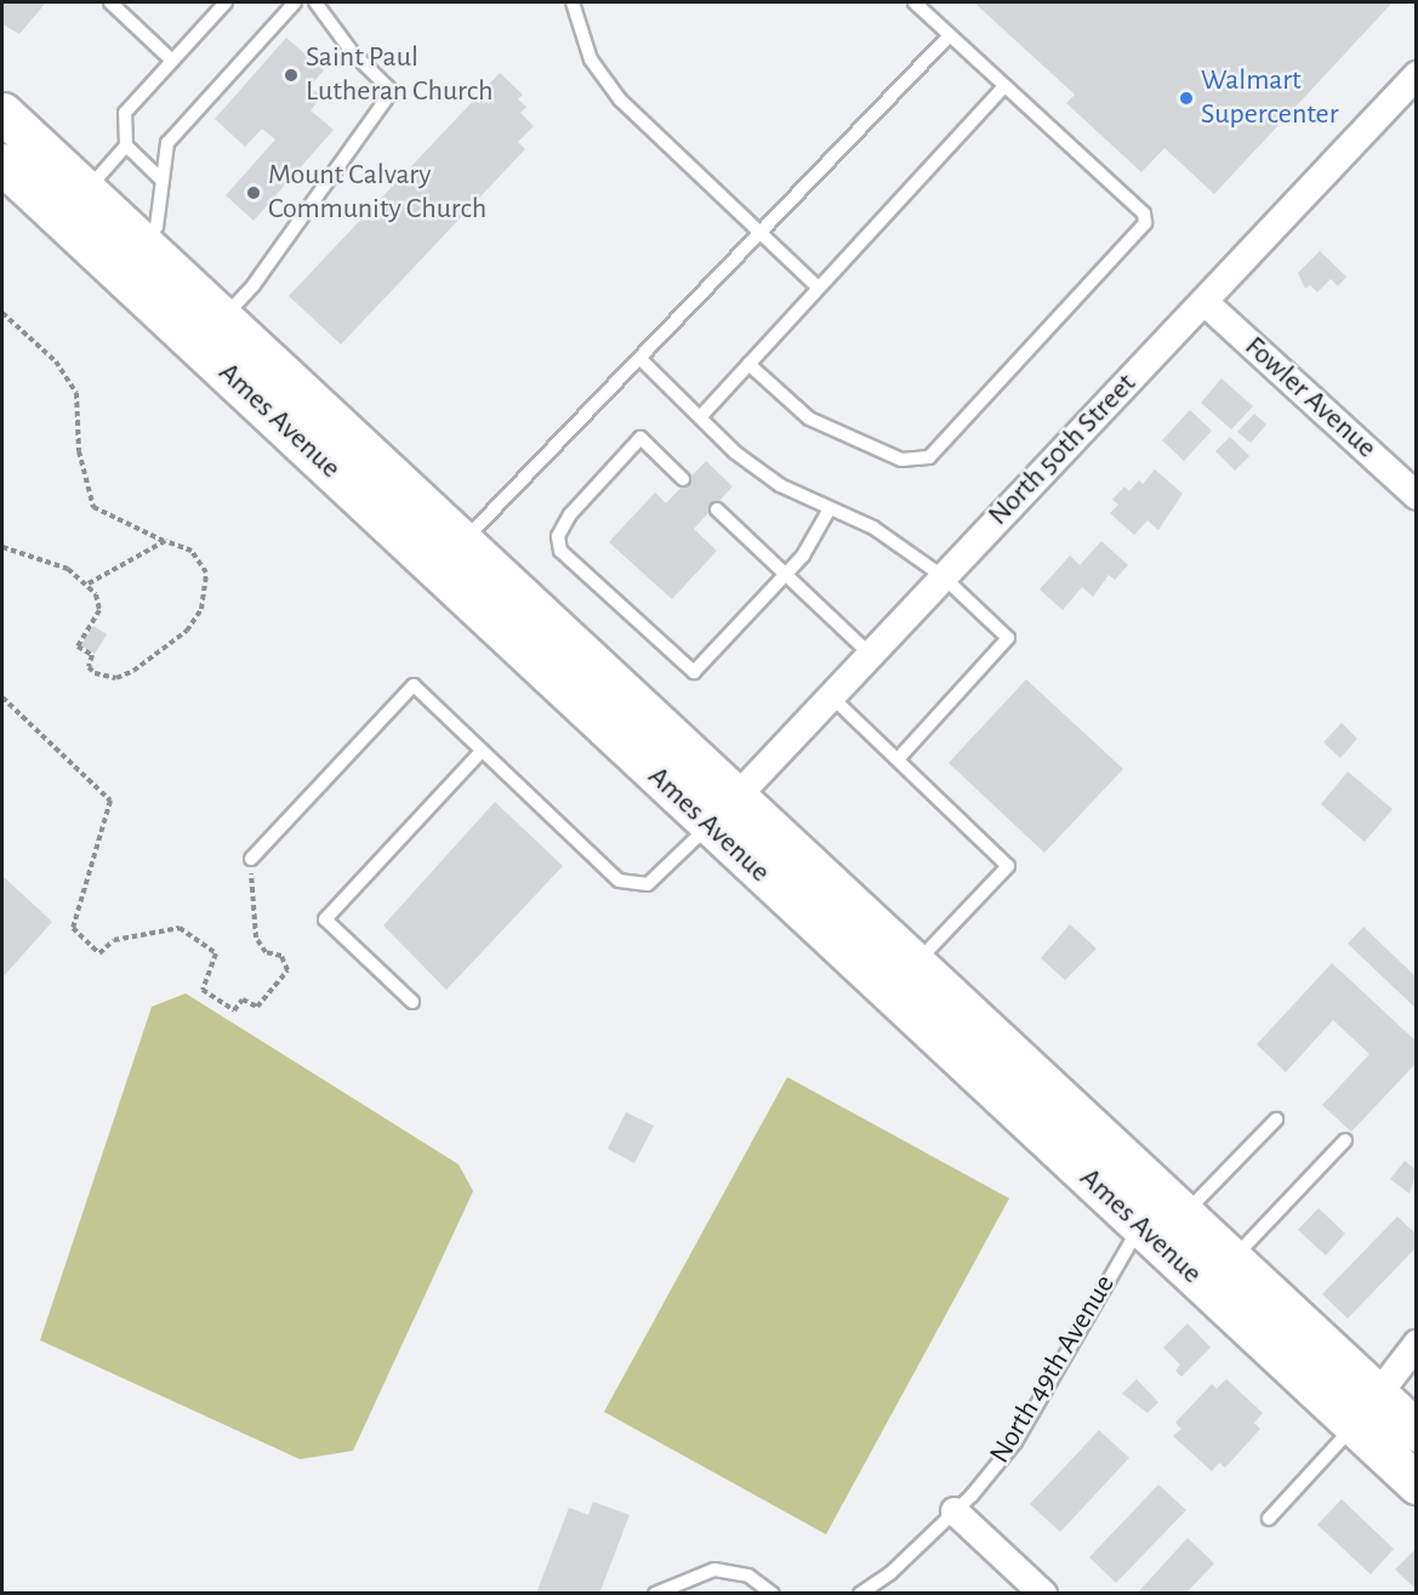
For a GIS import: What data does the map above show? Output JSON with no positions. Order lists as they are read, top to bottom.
{
  "streets": {
    "main road": ["Ames Avenue"],
    "street": ["Fowler Avenue", "North 50th Street"],
    "lane": ["North 49th Avenue"]
  },
  "crossings": [
    ["Fowler Avenue", "North 50th Street"],
    ["Ames Avenue", "North 50th Street"],
    ["Ames Avenue", "North 49th Avenue"]
  ],
  "places": ["Saint Paul Lutheran Church", "Walmart Supercenter", "Mount Calvary Community Church"]
}
